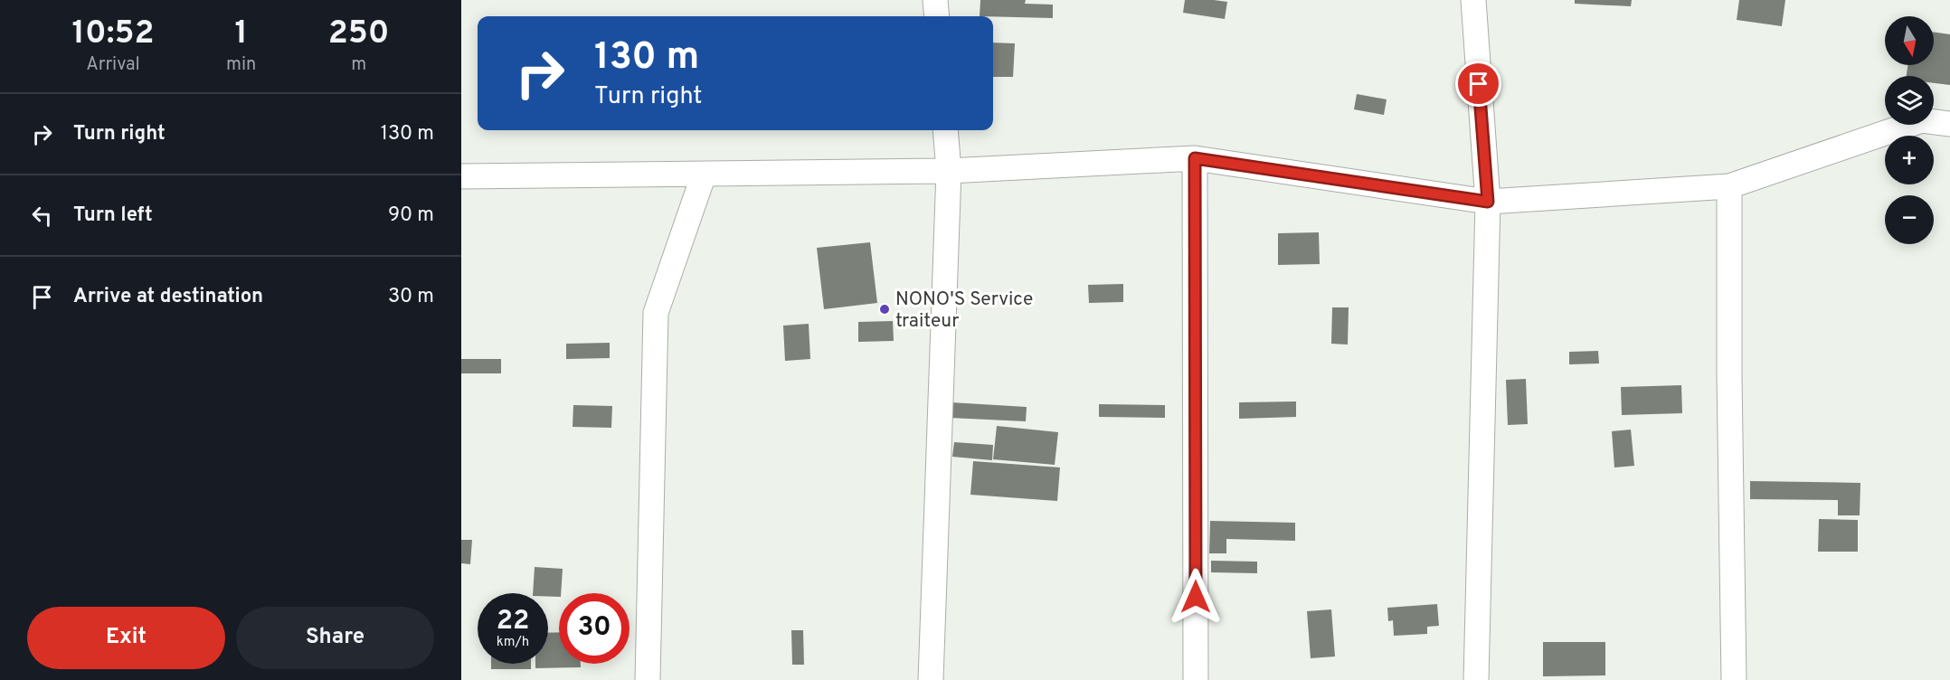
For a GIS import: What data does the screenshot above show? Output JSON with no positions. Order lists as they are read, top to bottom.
{
  "places": ["NONO'S Service traiteur"],
  "north": "bottom",
  "page": {
    "eta": [
      "10:52",
      "Arrival",
      "1",
      "min",
      "250",
      "m"
    ],
    "map_buttons": ["+", "−"],
    "turn": ["130 m", "Turn right"],
    "list": [
      {
        "name": "Turn right",
        "value": "130 m"
      },
      {
        "name": "Turn left",
        "value": "90 m"
      },
      {
        "name": "Arrive at destination",
        "value": "30 m"
      }
    ],
    "speed": "22 km/h",
    "limit": "30",
    "buttons": ["Exit", "Share"]
  }
}
